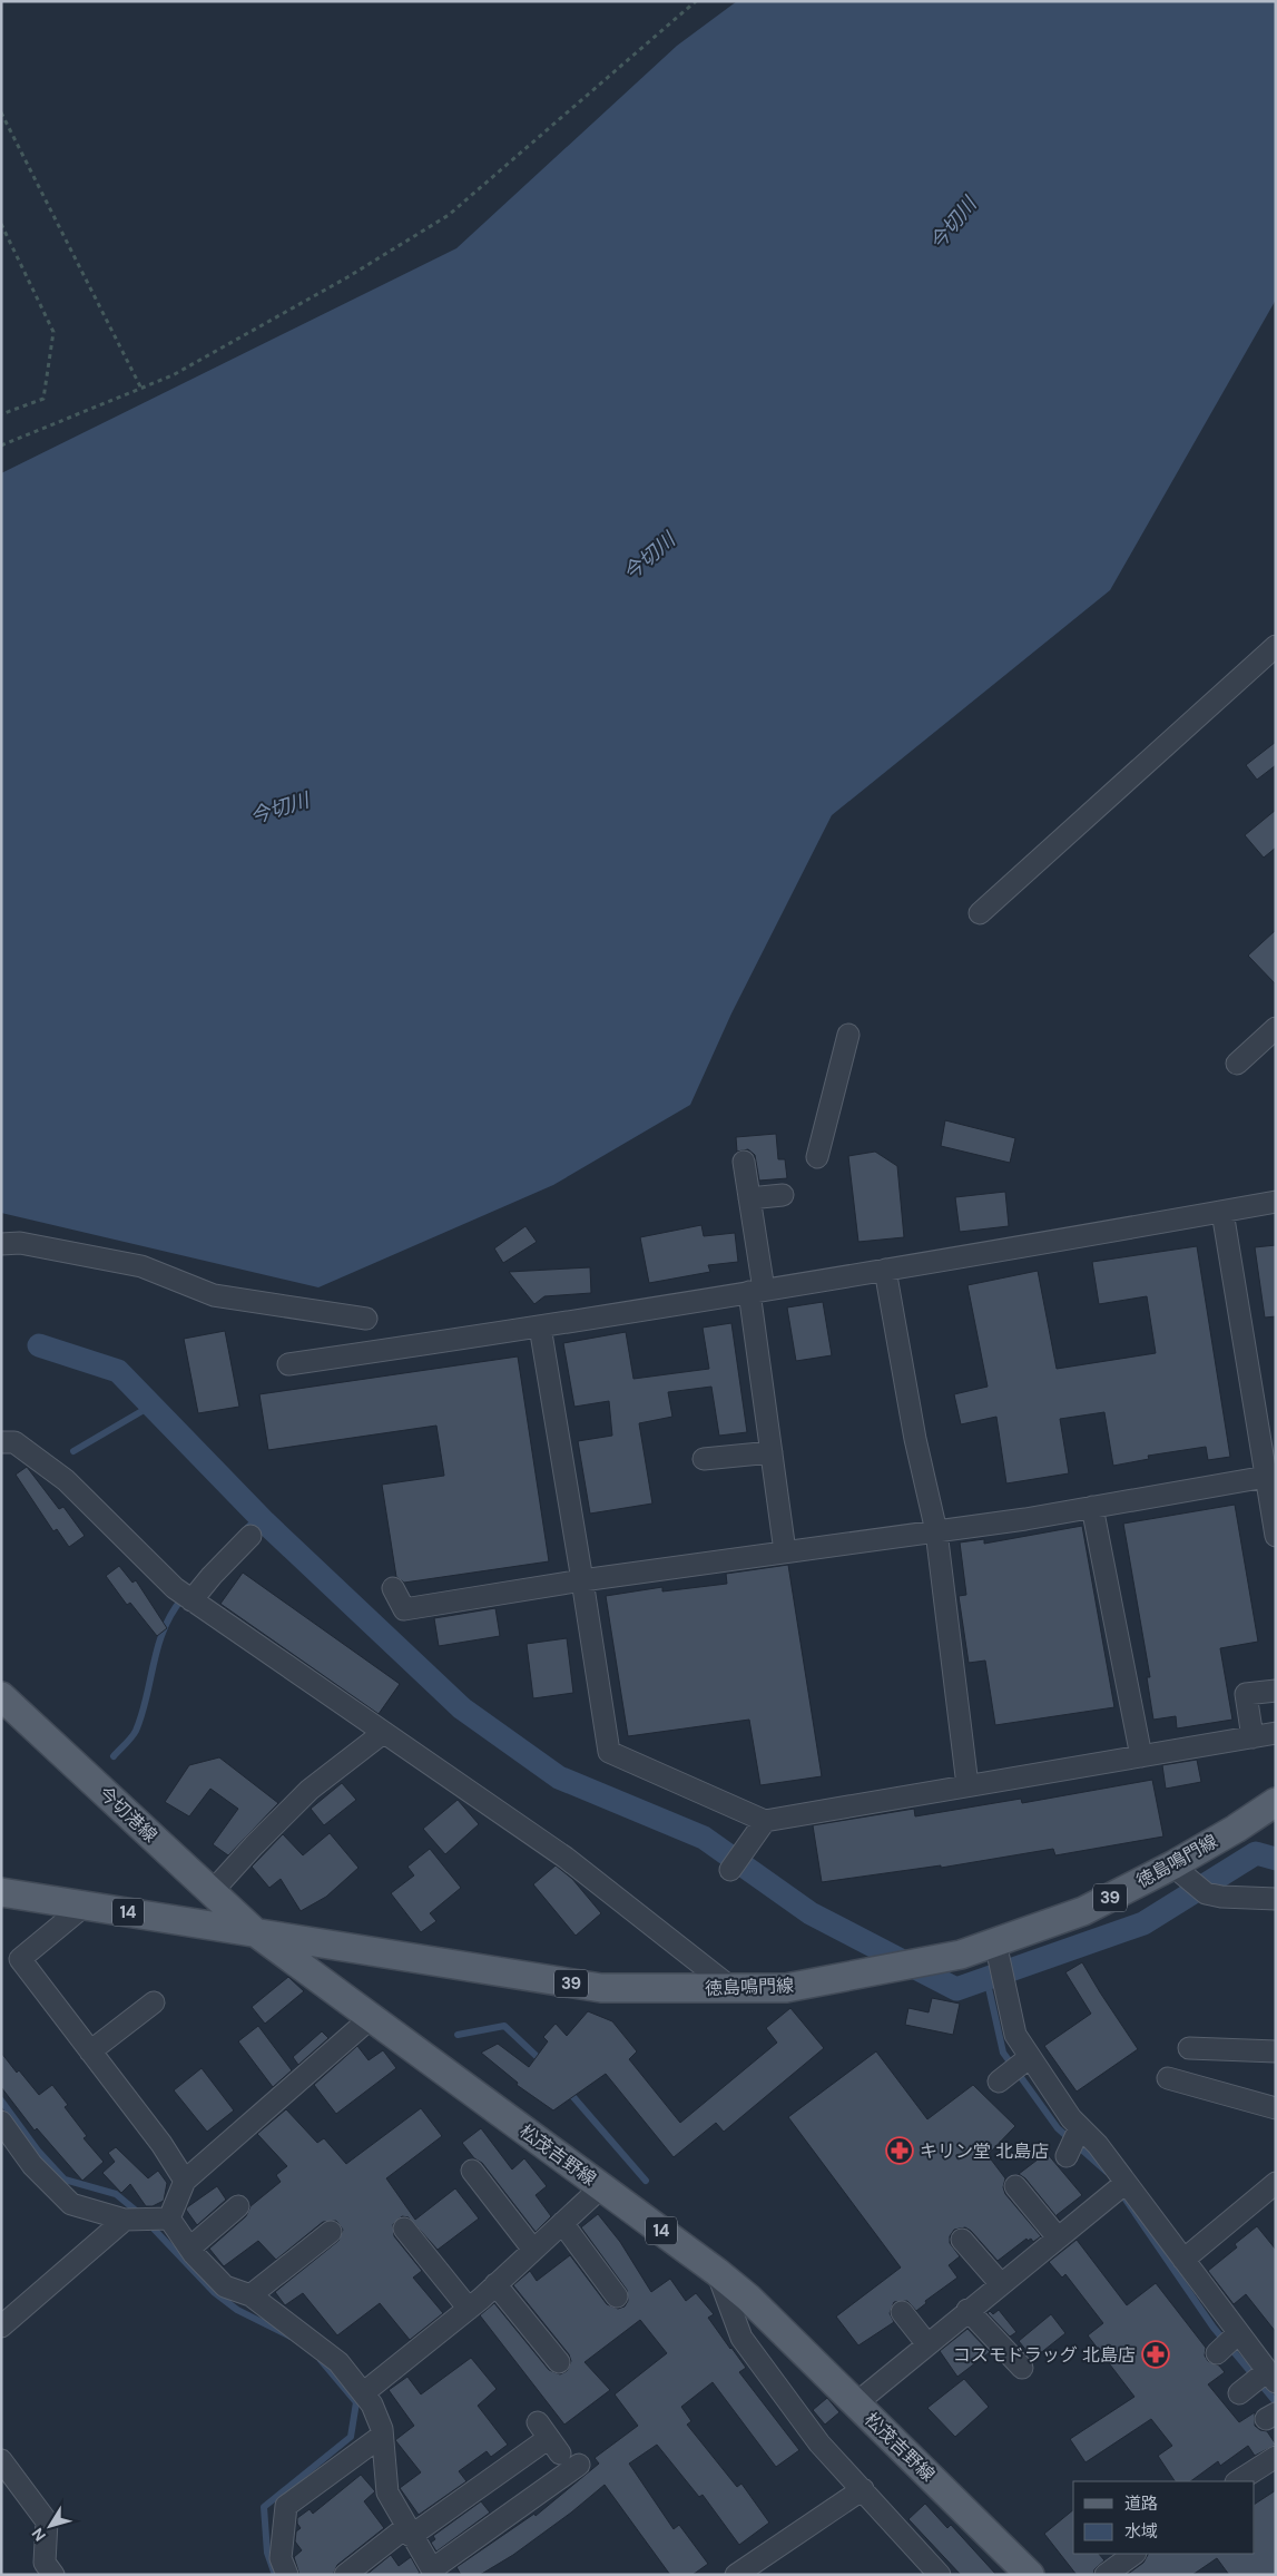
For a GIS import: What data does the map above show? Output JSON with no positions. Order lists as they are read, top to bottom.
{
  "streets": {
    "main road": [
      "今切港線",
      "徳島鳴門線",
      "39",
      "14",
      "松茂吉野線"
    ]
  },
  "crossings": [
    ["今切港線", "徳島鳴門線"],
    ["今切港線", "松茂吉野線"],
    ["徳島鳴門線", "松茂吉野線"]
  ],
  "water": ["今切川"],
  "places": {
    "pharmacy": ["キリン堂 北島店", "コスモドラッグ 北島店"]
  },
  "legend": ["道路", "水域"],
  "north": "bottom left"
}
